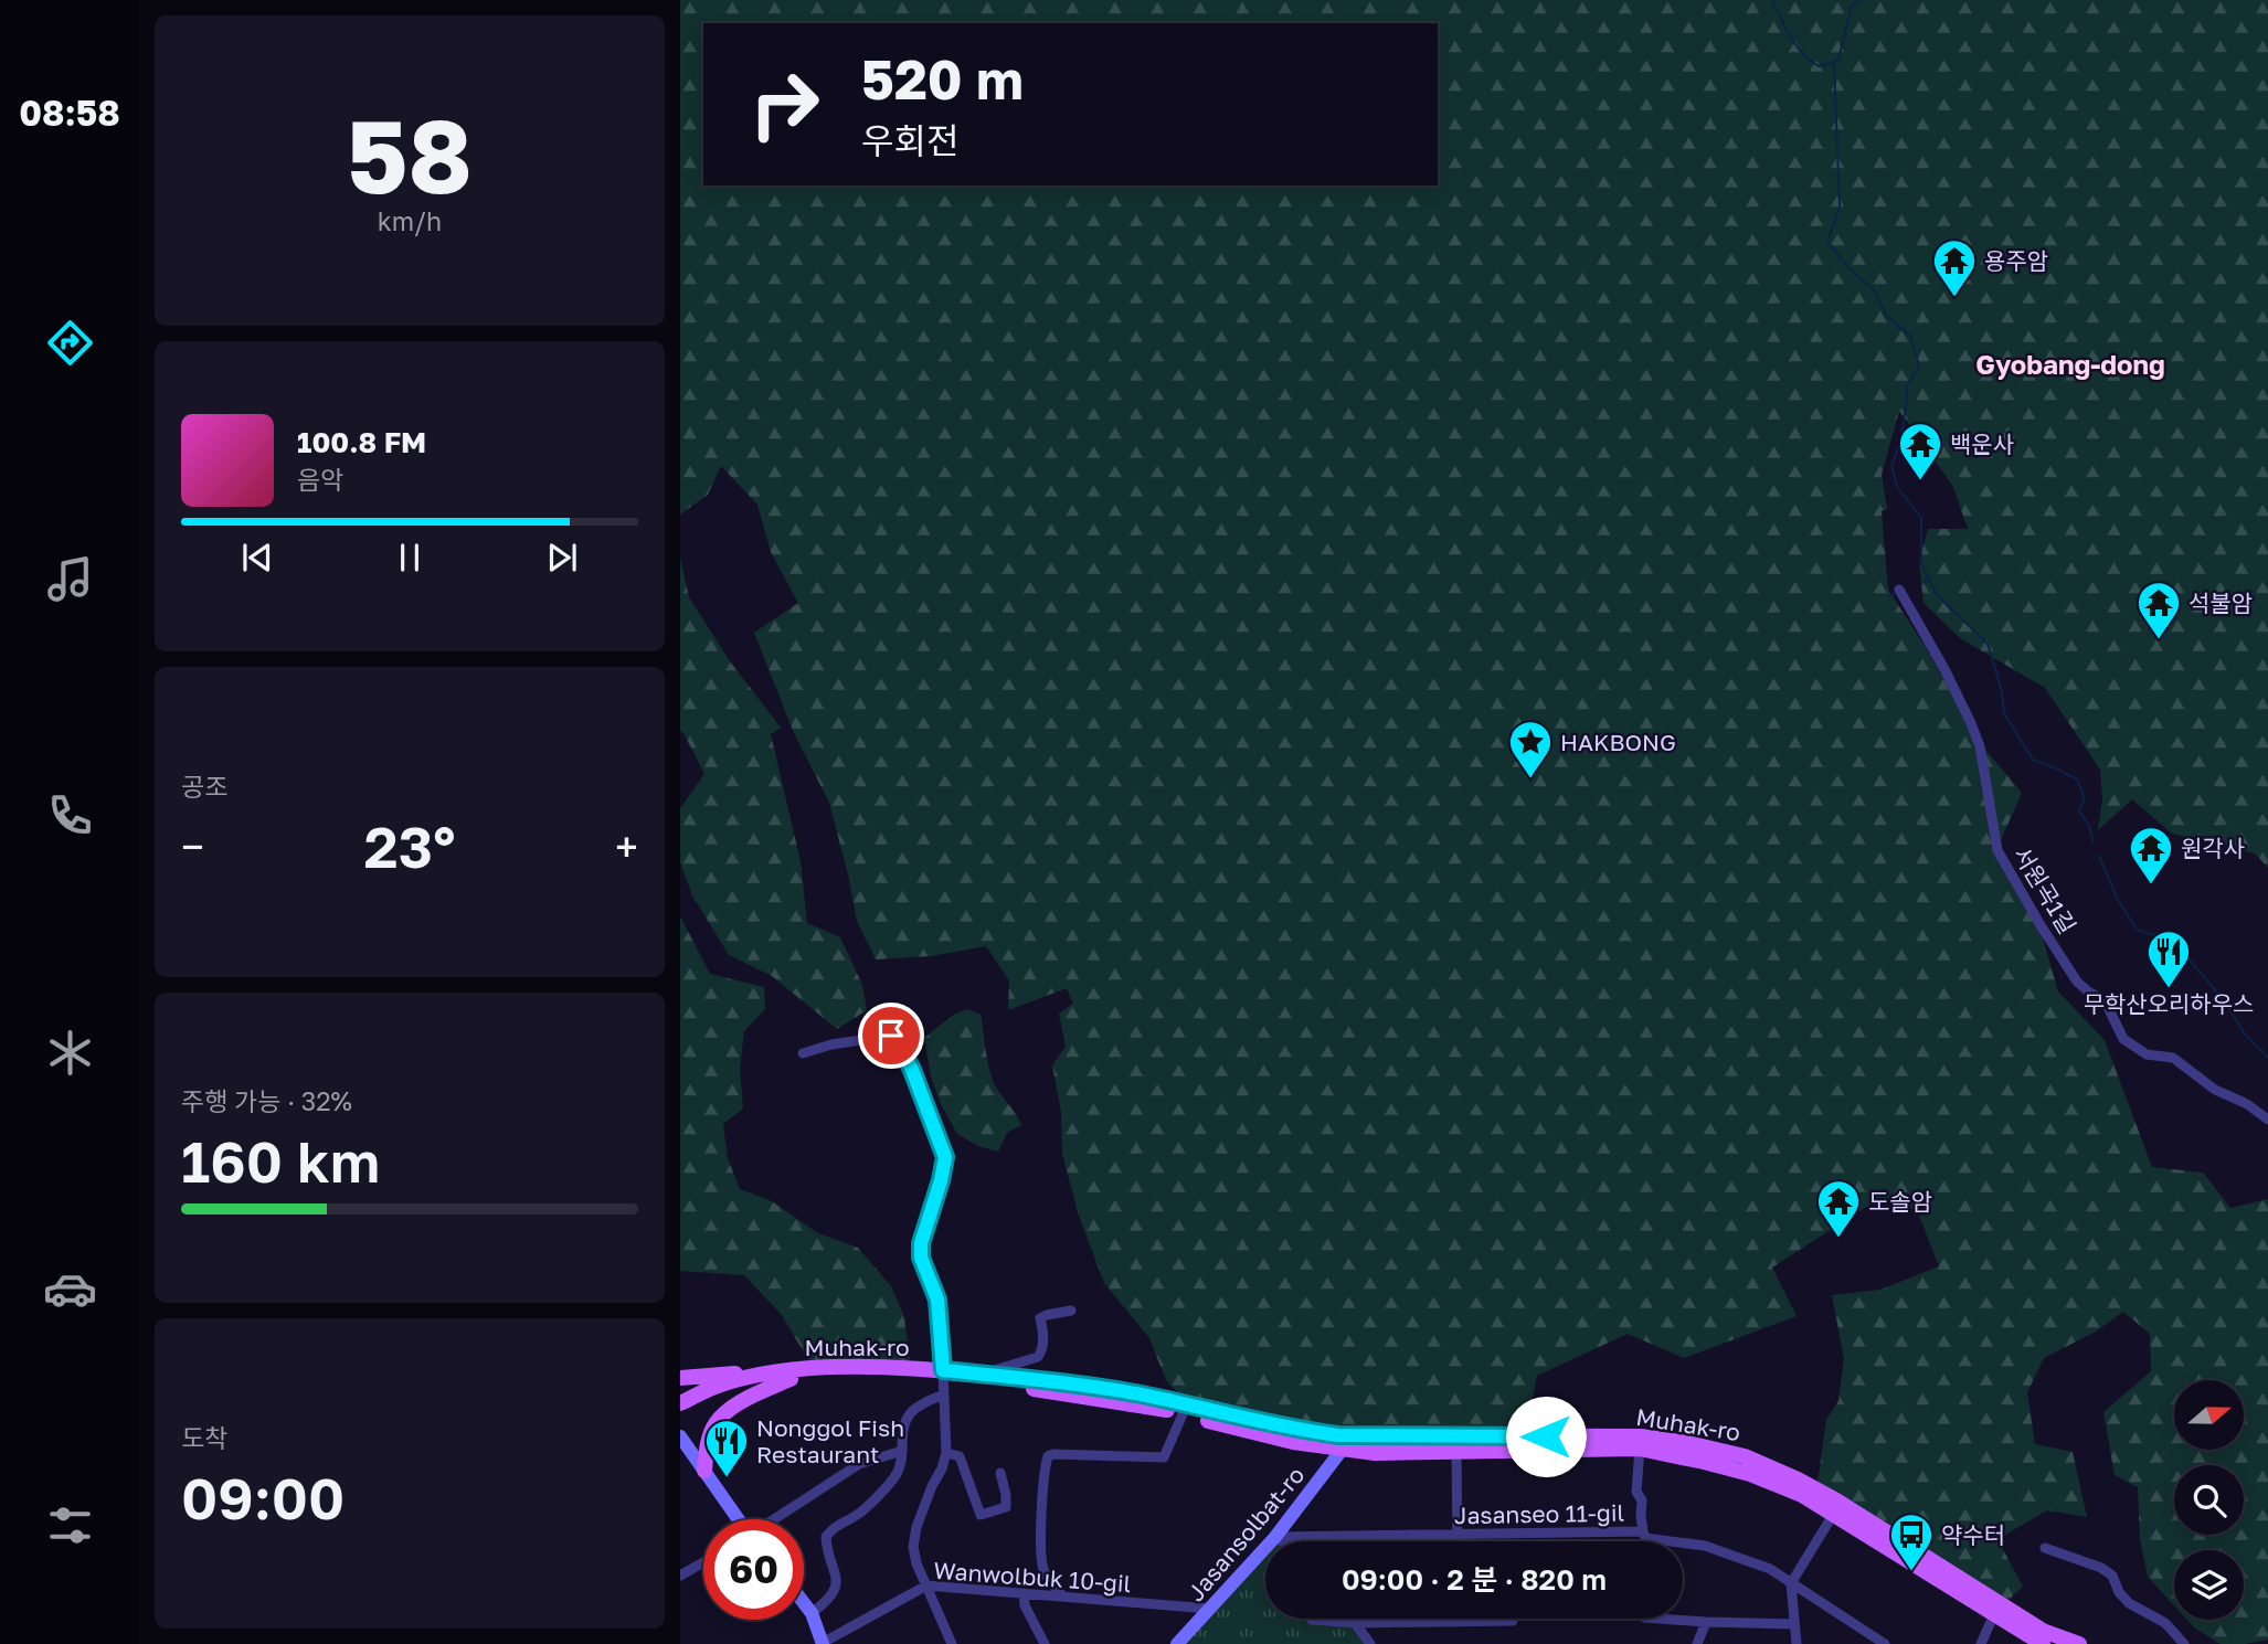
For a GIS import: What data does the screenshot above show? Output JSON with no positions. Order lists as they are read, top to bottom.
{
  "streets": {
    "main road": ["Muhak-ro", "Jasansolbat-ro"],
    "street": ["서원곡1길", "Jasanseo 11-gil", "Wanwolbuk 10-gil"]
  },
  "crossings": [
    ["Muhak-ro", "Jasansolbat-ro"],
    ["Jasanseo 11-gil", "Jasansolbat-ro"],
    ["Jasansolbat-ro", "Wanwolbuk 10-gil"]
  ],
  "districts": ["Gyobang-dong"],
  "places": {
    "temple": [
      "용주암",
      "백운사",
      "석불암",
      "원각사",
      "도솔암"
    ],
    "place": ["HAKBONG"],
    "restaurant": ["무학산오리하우스", "Nonggol Fish Restaurant"],
    "bus stop": ["약수터"]
  },
  "north": "right",
  "page": {
    "tabs": "08:58",
    "tile": [
      ["58", "km/h"],
      "공조",
      ["주행 가능 · 32%", "160 km"],
      ["도착", "09:00"]
    ],
    "turn": ["520 m", "우회전"],
    "song": ["100.8 FM", "음악"],
    "heat": ["−", "23°", "+"],
    "limit": "60",
    "trip": "09:00 · 2 분 · 820 m"
  }
}
